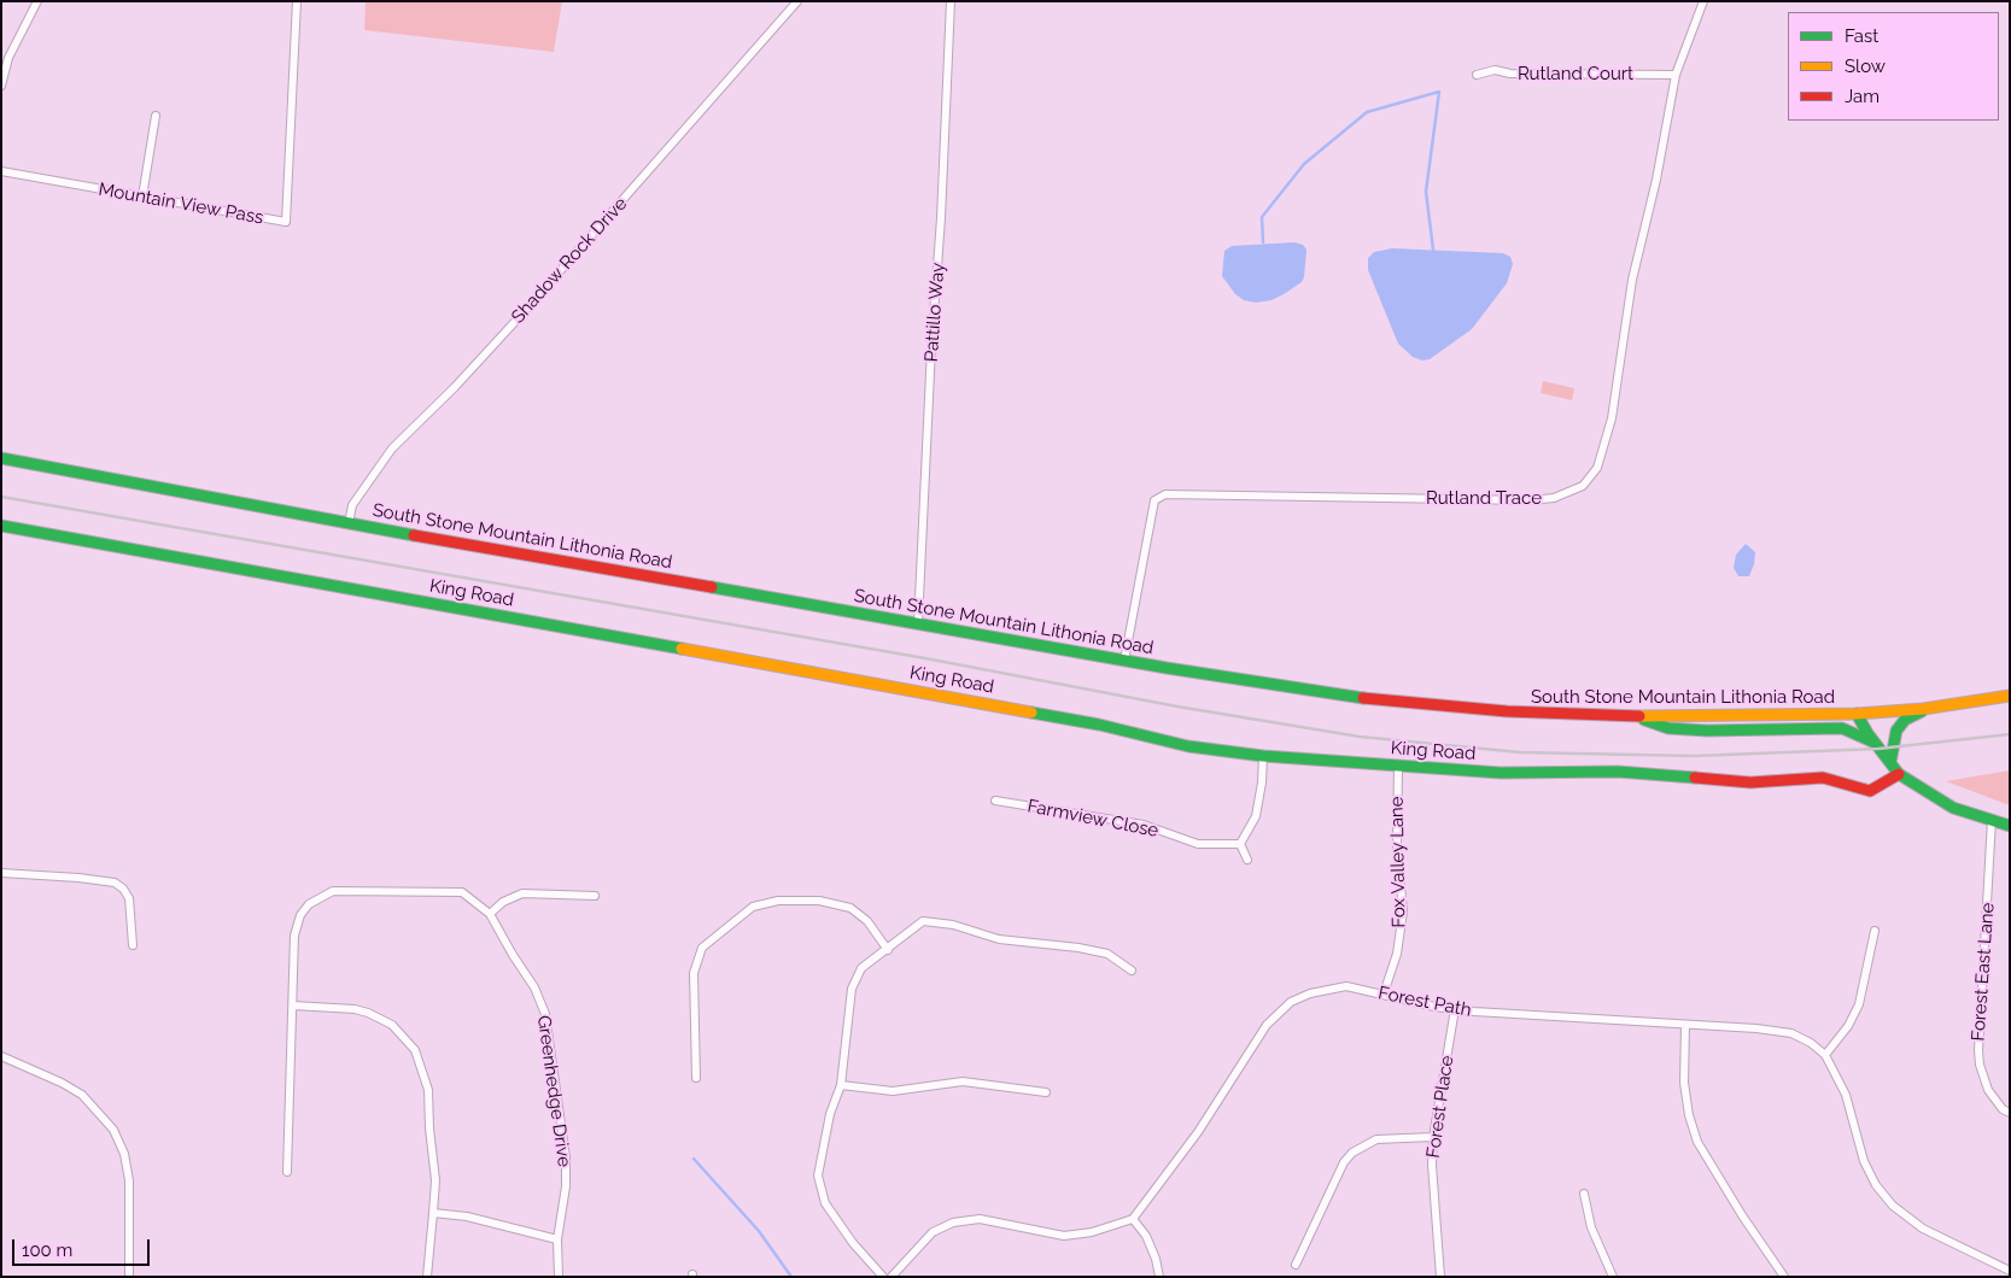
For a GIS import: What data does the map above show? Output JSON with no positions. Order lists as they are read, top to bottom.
{
  "streets": {
    "main road": ["South Stone Mountain Lithonia Road", "King Road"],
    "street": [
      "Rutland Court",
      "Mountain View Pass",
      "Shadow Rock Drive",
      "Pattillo Way",
      "Rutland Trace",
      "Farmview Close",
      "Fox Valley Lane",
      "Forest East Lane",
      "Forest Path",
      "Greenhedge Drive",
      "Forest Place"
    ]
  },
  "crossings": [
    ["Rutland Court", "Rutland Trace"],
    ["Shadow Rock Drive", "South Stone Mountain Lithonia Road"],
    ["Pattillo Way", "South Stone Mountain Lithonia Road"],
    ["Rutland Trace", "South Stone Mountain Lithonia Road"],
    ["King Road", "Fox Valley Lane"],
    ["Fox Valley Lane", "Forest Path"],
    ["Forest Path", "Forest Place"]
  ],
  "legend": ["Fast", "Slow", "Jam"],
  "scale_bar": "100 m"
}
